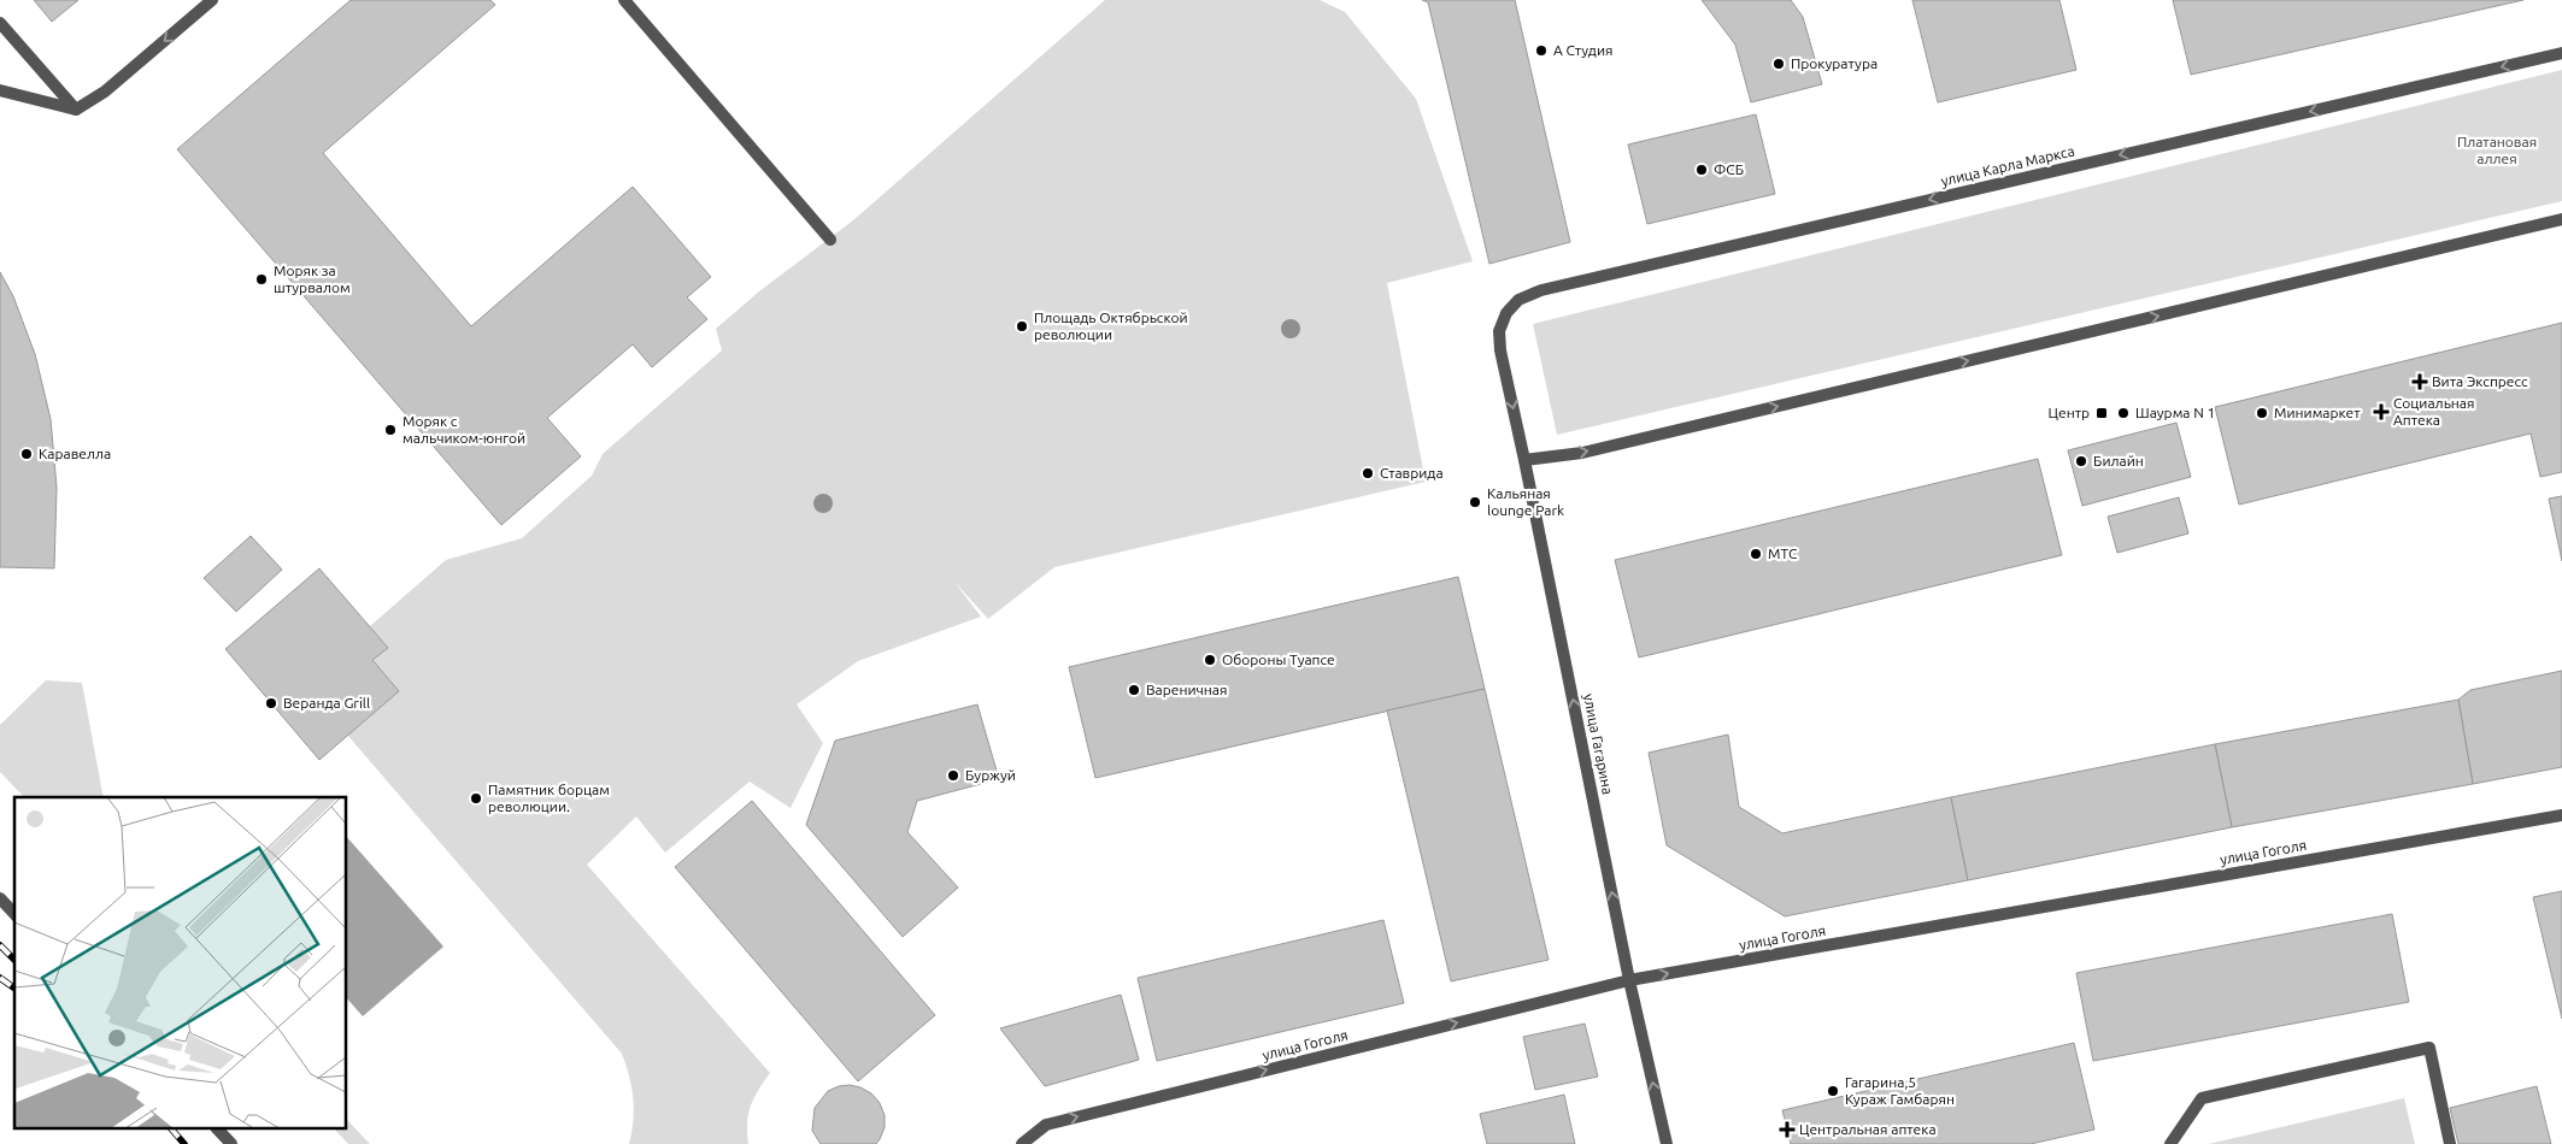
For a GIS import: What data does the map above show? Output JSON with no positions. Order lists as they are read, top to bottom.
{
  "streets": {
    "street": ["улица Карла Маркса", "улица Гагарина", "улица Гоголя"]
  },
  "crossings": [
    ["улица Карла Маркса", "улица Гагарина"],
    ["улица Гагарина", "улица Гоголя"]
  ],
  "one_way": ["улица Карла Маркса", "улица Гоголя"],
  "parks": ["Платановая аллея"],
  "places": {
    "other": [
      "А Студия",
      "Прокуратура",
      "ФСБ",
      "Моряк за штурвалом",
      "Площадь Октябрьской революции",
      "Шаурма N 1",
      "Минимаркет",
      "Моряк с мальчиком-юнгой",
      "Каравелла",
      "Билайн",
      "Ставрида",
      "Кальяная lounge Park",
      "МТС",
      "Обороны Туапсе",
      "Вареничная",
      "Веранда Grill",
      "Буржуй",
      "Памятник борцам революции.",
      "Гагарина,5 Кураж Гамбарян"
    ],
    "health": ["Вита Экспресс", "Социальная Аптека", "Центральная аптека"],
    "transit": ["Центр"]
  }
}
